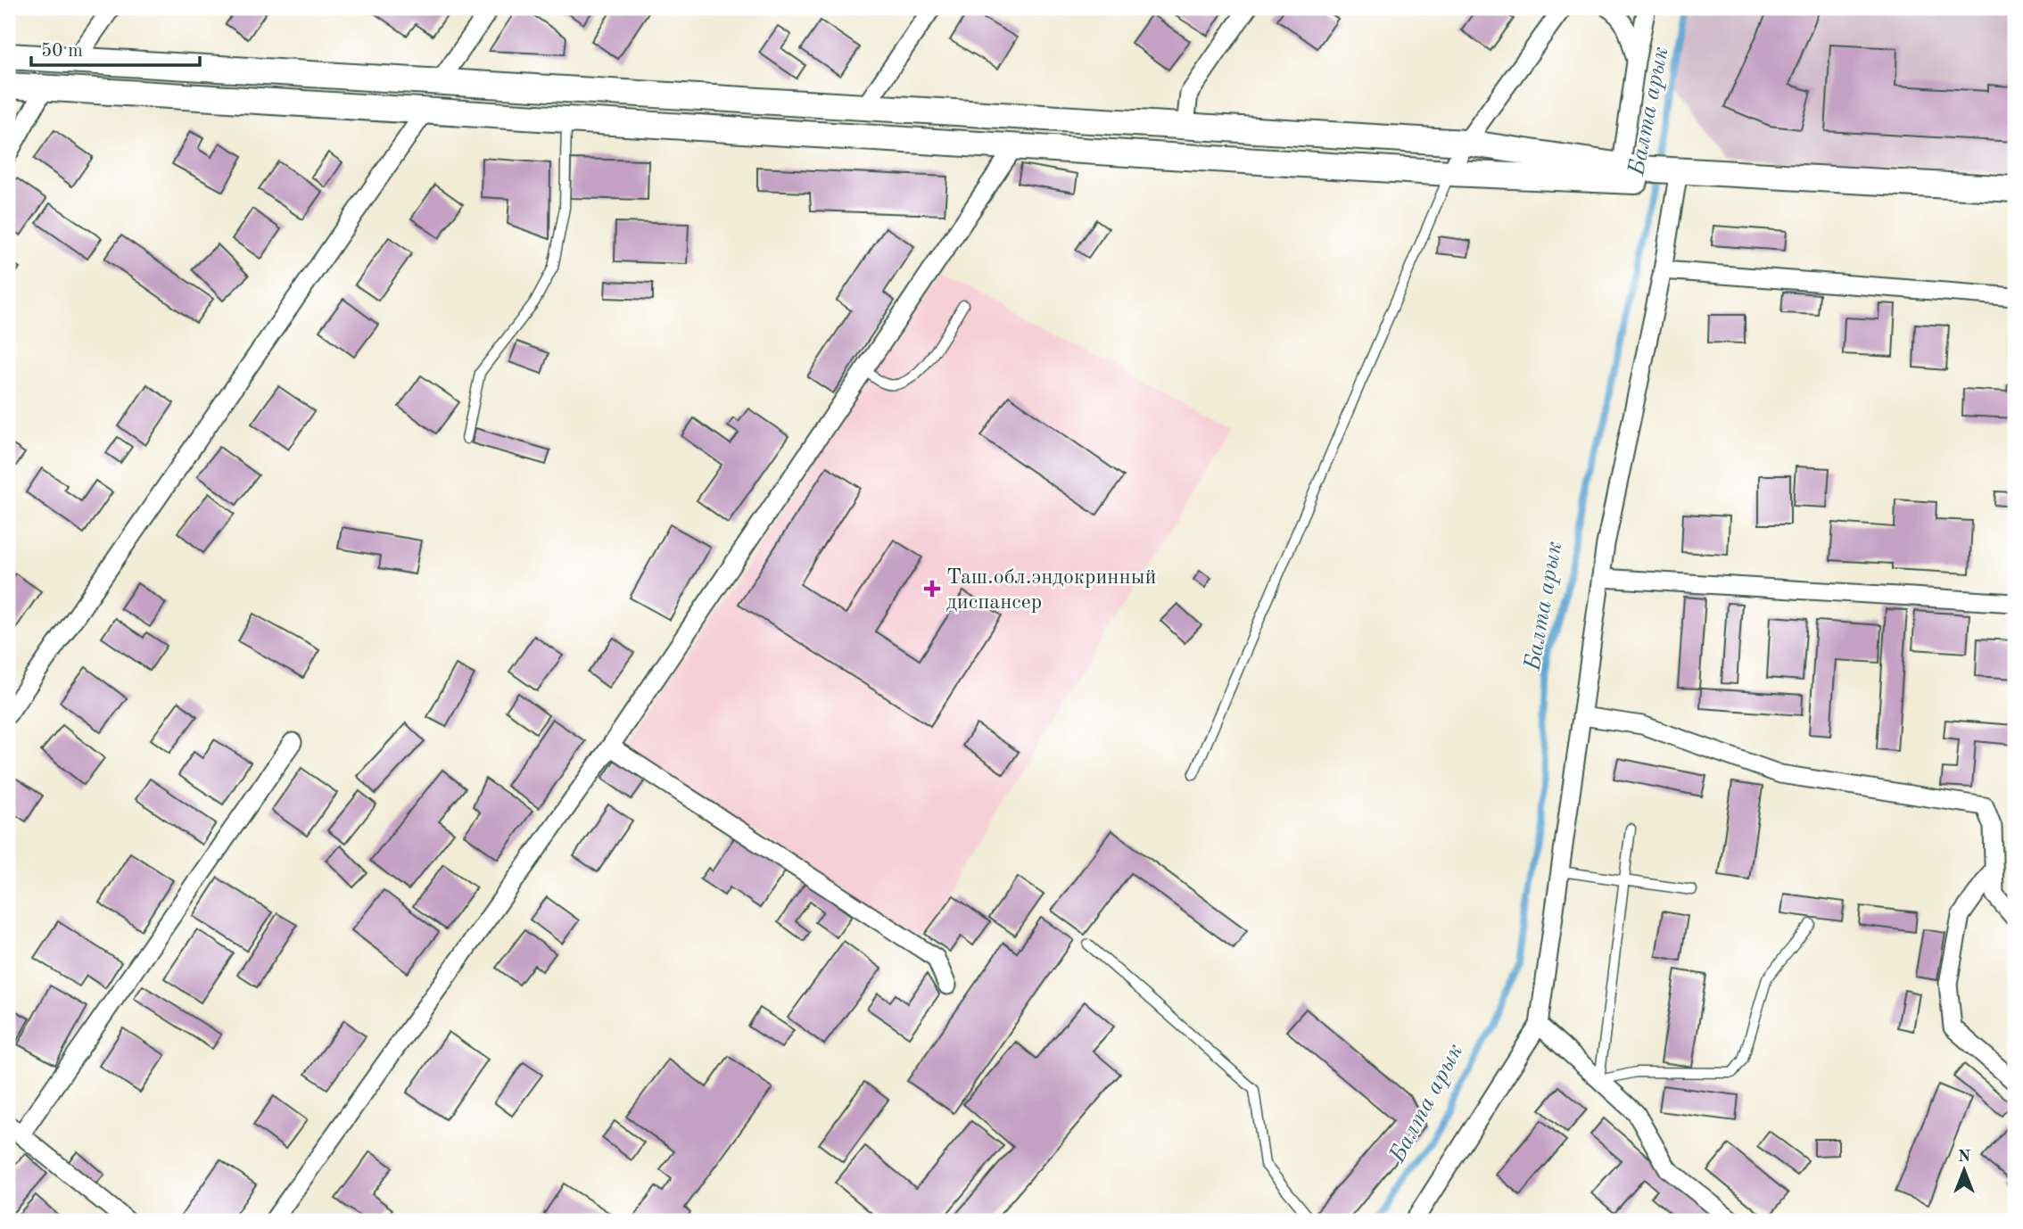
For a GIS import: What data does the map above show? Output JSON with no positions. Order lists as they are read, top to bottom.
{
  "water": ["Балта арык"],
  "places": {
    "health": ["Таш.обл.эндокринный диспансер"]
  },
  "scale_bar": "50 m",
  "north": "top"
}
